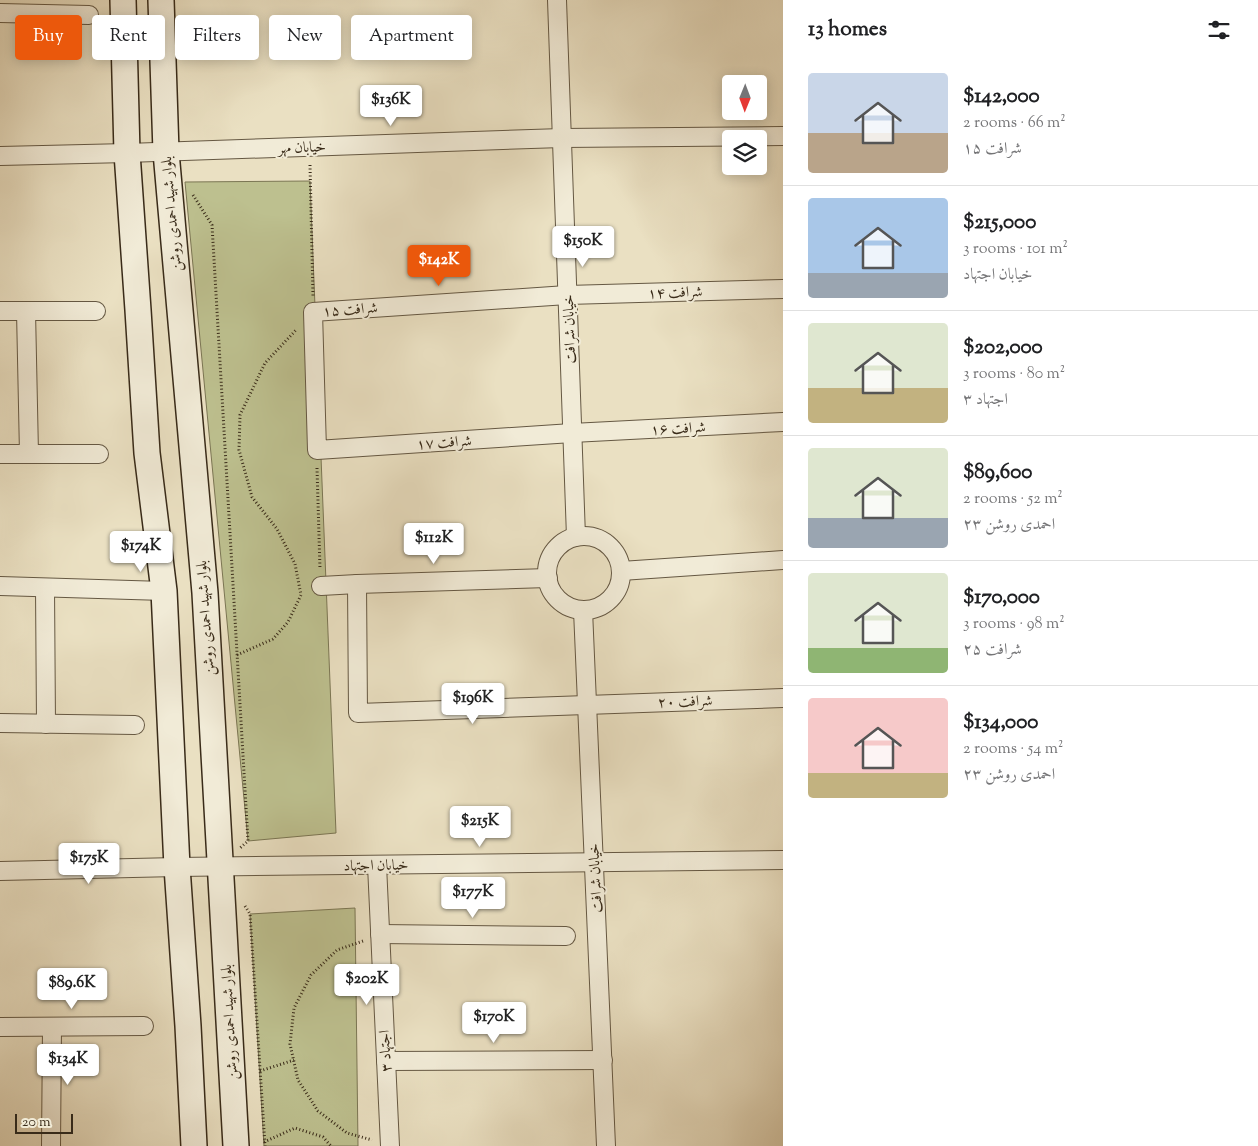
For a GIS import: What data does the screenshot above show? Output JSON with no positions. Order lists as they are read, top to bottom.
{
  "streets": {
    "main road": ["بلوار شهید احمدی روشن"],
    "street": [
      "خیابان مهر",
      "شرافت ۱۴",
      "شرافت ۱۵",
      "خیابان شرافت",
      "شرافت ۱۶",
      "شرافت ۱۷",
      "شرافت ۲۰",
      "خیابان اجتهاد",
      "اجتهاد ۳"
    ]
  },
  "crossings": [
    ["خیابان مهر", "بلوار شهید احمدی روشن"],
    ["خیابان مهر", "خیابان شرافت"],
    ["بلوار شهید احمدی روشن", "خیابان اجتهاد"],
    ["شرافت ۱۴", "شرافت ۱۵"],
    ["شرافت ۱۴", "خیابان شرافت"],
    ["شرافت ۱۵", "خیابان شرافت"],
    ["خیابان شرافت", "شرافت ۱۶"],
    ["خیابان شرافت", "شرافت ۱۷"],
    ["خیابان شرافت", "شرافت ۲۰"],
    ["خیابان شرافت", "خیابان اجتهاد"],
    ["شرافت ۱۶", "شرافت ۱۷"],
    ["خیابان اجتهاد", "اجتهاد ۳"]
  ],
  "scale_bar": "20 m",
  "north": "bottom",
  "page": {
    "heading": "13 homes",
    "chip": [
      "Buy",
      "Rent",
      "Filters",
      "New",
      "Apartment"
    ],
    "list": [
      {
        "name": "$142,000",
        "note": "2 rooms · 66 m² · شرافت ۱۵"
      },
      {
        "name": "$215,000",
        "note": "3 rooms · 101 m² · خیابان اجتهاد"
      },
      {
        "name": "$202,000",
        "note": "3 rooms · 80 m² · اجتهاد ۳"
      },
      {
        "name": "$89,600",
        "note": "2 rooms · 52 m² · احمدی روشن ۲۳"
      },
      {
        "name": "$170,000",
        "note": "3 rooms · 98 m² · شرافت ۲۵"
      },
      {
        "name": "$134,000",
        "note": "2 rooms · 54 m² · احمدی روشن ۲۳"
      }
    ],
    "price": [
      "$136K",
      "$150K",
      "$142K",
      "$112K",
      "$174K",
      "$196K",
      "$215K",
      "$175K",
      "$177K",
      "$202K",
      "$89.6K",
      "$170K",
      "$134K"
    ],
    "scale": "20 m"
  }
}
